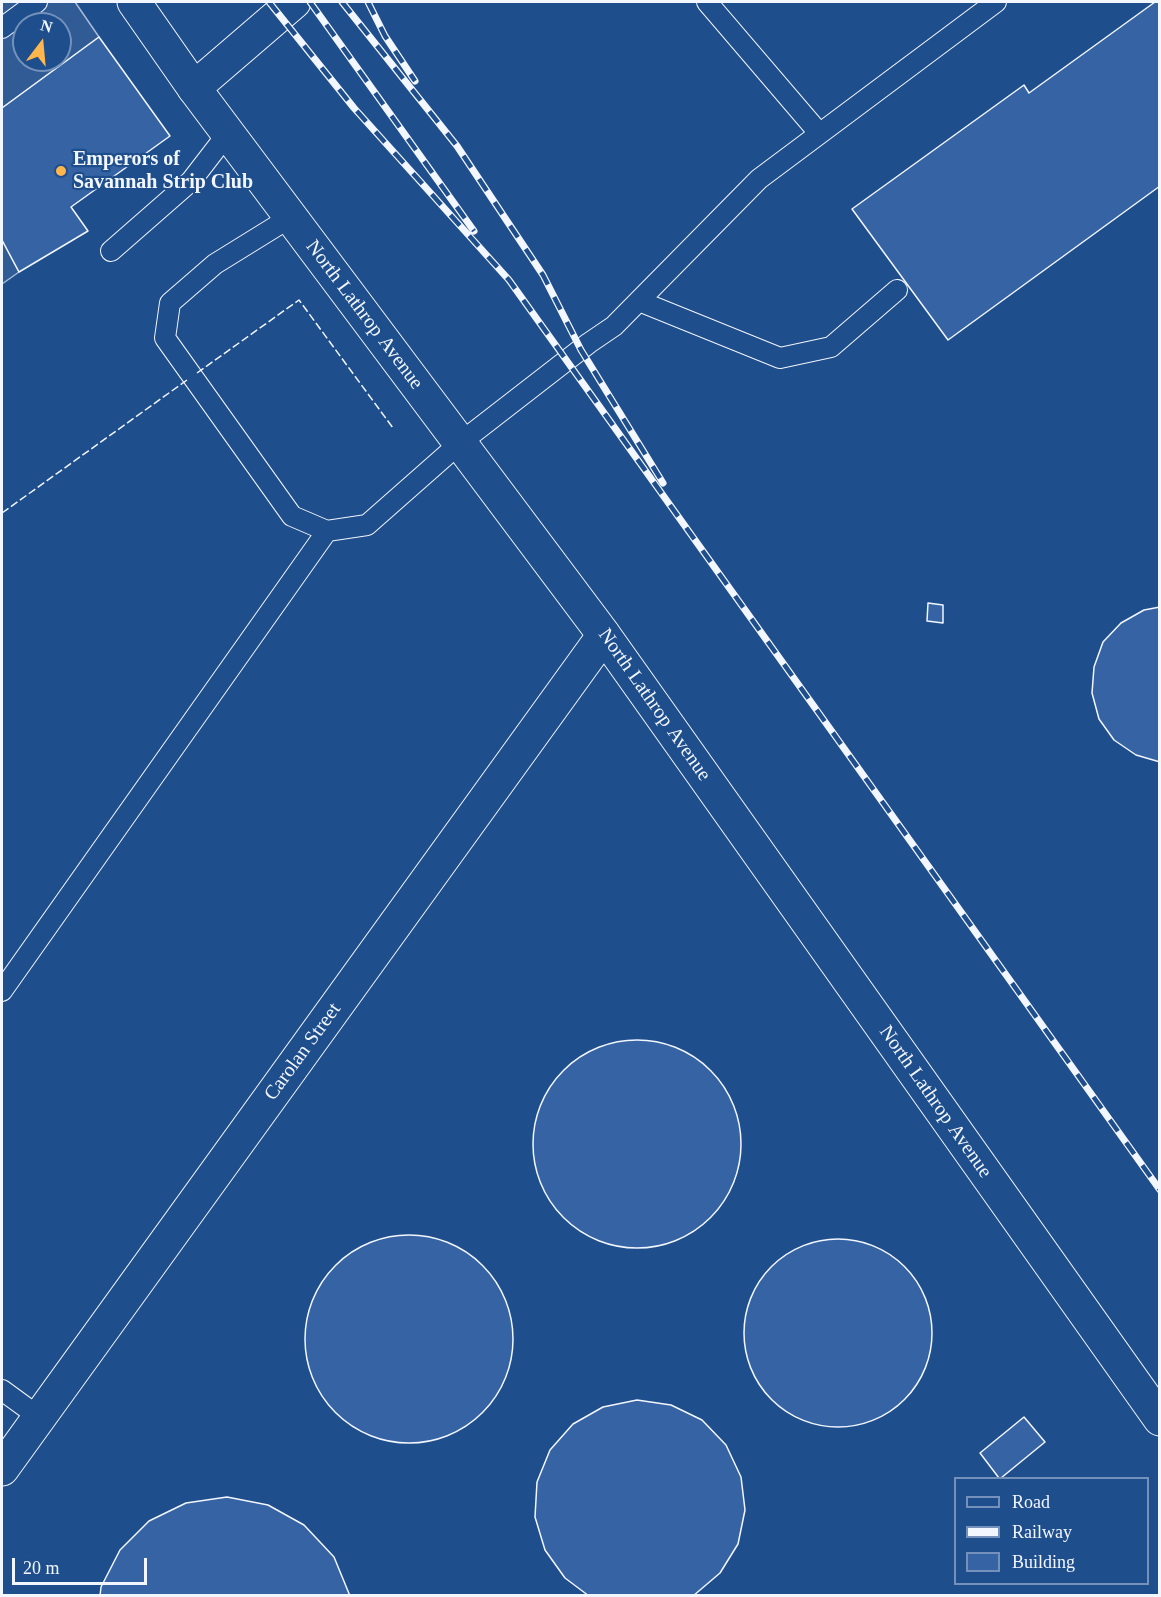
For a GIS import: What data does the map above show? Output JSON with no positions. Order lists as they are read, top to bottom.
{
  "streets": {
    "street": ["North Lathrop Avenue", "Carolan Street"]
  },
  "crossings": [
    ["North Lathrop Avenue", "Carolan Street"]
  ],
  "places": ["Emperors of Savannah Strip Club"],
  "legend": ["Road", "Railway", "Building"],
  "scale_bar": "20 m",
  "north": "top"
}
